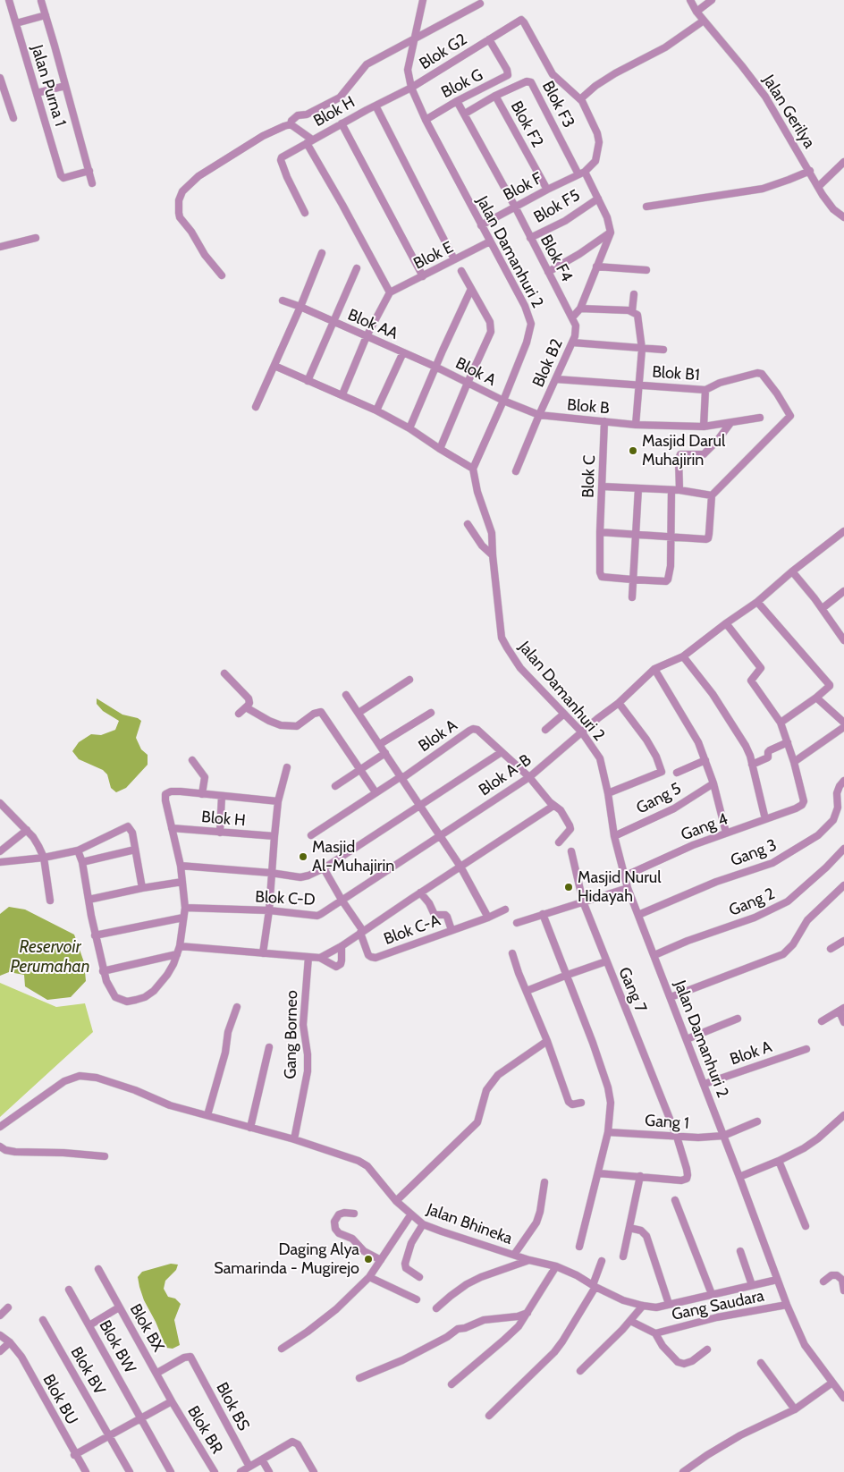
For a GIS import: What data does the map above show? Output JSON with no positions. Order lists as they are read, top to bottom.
{
  "streets": {
    "street": [
      "Blok G2",
      "Blok G",
      "Jalan Purna 1",
      "Blok F3",
      "Blok H",
      "Jalan Gerilya",
      "Blok F2",
      "Blok F",
      "Blok F5",
      "Jalan Damanhuri 2",
      "Blok E",
      "Blok F4",
      "Blok AA",
      "Blok B2",
      "Blok A",
      "Blok B1",
      "Blok B",
      "Blok C",
      "Blok A-B",
      "Gang 5",
      "Gang 4",
      "Gang 3",
      "Blok C-D",
      "Gang 2",
      "Blok C-A",
      "Gang 7",
      "Gang Borneo",
      "Gang 1",
      "Jalan Bhineka",
      "Gang Saudara",
      "Blok BX",
      "Blok BW",
      "Blok BV",
      "Blok BU",
      "Blok BS",
      "Blok BR"
    ]
  },
  "crossings": [
    ["Blok G2", "Blok G"],
    ["Blok G2", "Blok H"],
    ["Blok G2", "Jalan Damanhuri 2"],
    ["Blok G", "Jalan Damanhuri 2"],
    ["Blok G", "Blok F4"],
    ["Blok F3", "Blok F2"],
    ["Blok F3", "Blok F"],
    ["Blok H", "Jalan Damanhuri 2"],
    ["Blok F2", "Blok F"],
    ["Blok F", "Jalan Damanhuri 2"],
    ["Blok F", "Blok F4"],
    ["Blok F5", "Blok F4"],
    ["Jalan Damanhuri 2", "Blok E"],
    ["Jalan Damanhuri 2", "Blok A"],
    ["Jalan Damanhuri 2", "Blok A-B"],
    ["Jalan Damanhuri 2", "Gang 5"],
    ["Jalan Damanhuri 2", "Gang 4"],
    ["Jalan Damanhuri 2", "Gang 3"],
    ["Jalan Damanhuri 2", "Gang 2"],
    ["Jalan Damanhuri 2", "Gang 1"],
    ["Jalan Damanhuri 2", "Jalan Bhineka"],
    ["Jalan Damanhuri 2", "Gang Saudara"],
    ["Blok F4", "Blok B2"],
    ["Blok AA", "Blok A"],
    ["Blok B2", "Blok A"],
    ["Blok B2", "Blok B1"],
    ["Blok B2", "Blok B"],
    ["Blok A", "Blok B"],
    ["Blok A", "Blok A-B"],
    ["Blok B", "Blok C"],
    ["Blok A-B", "Blok C-D"],
    ["Gang 7", "Gang 1"],
    ["Gang Borneo", "Jalan Bhineka"],
    ["Blok BX", "Blok BS"],
    ["Blok BX", "Blok BR"]
  ],
  "water": ["Reservoir Perumahan"],
  "places": [
    "Masjid Darul Muhajirin",
    "Masjid Al-Muhajirin",
    "Masjid Nurul Hidayah",
    "Daging Alya Samarinda - Mugirejo"
  ]
}
